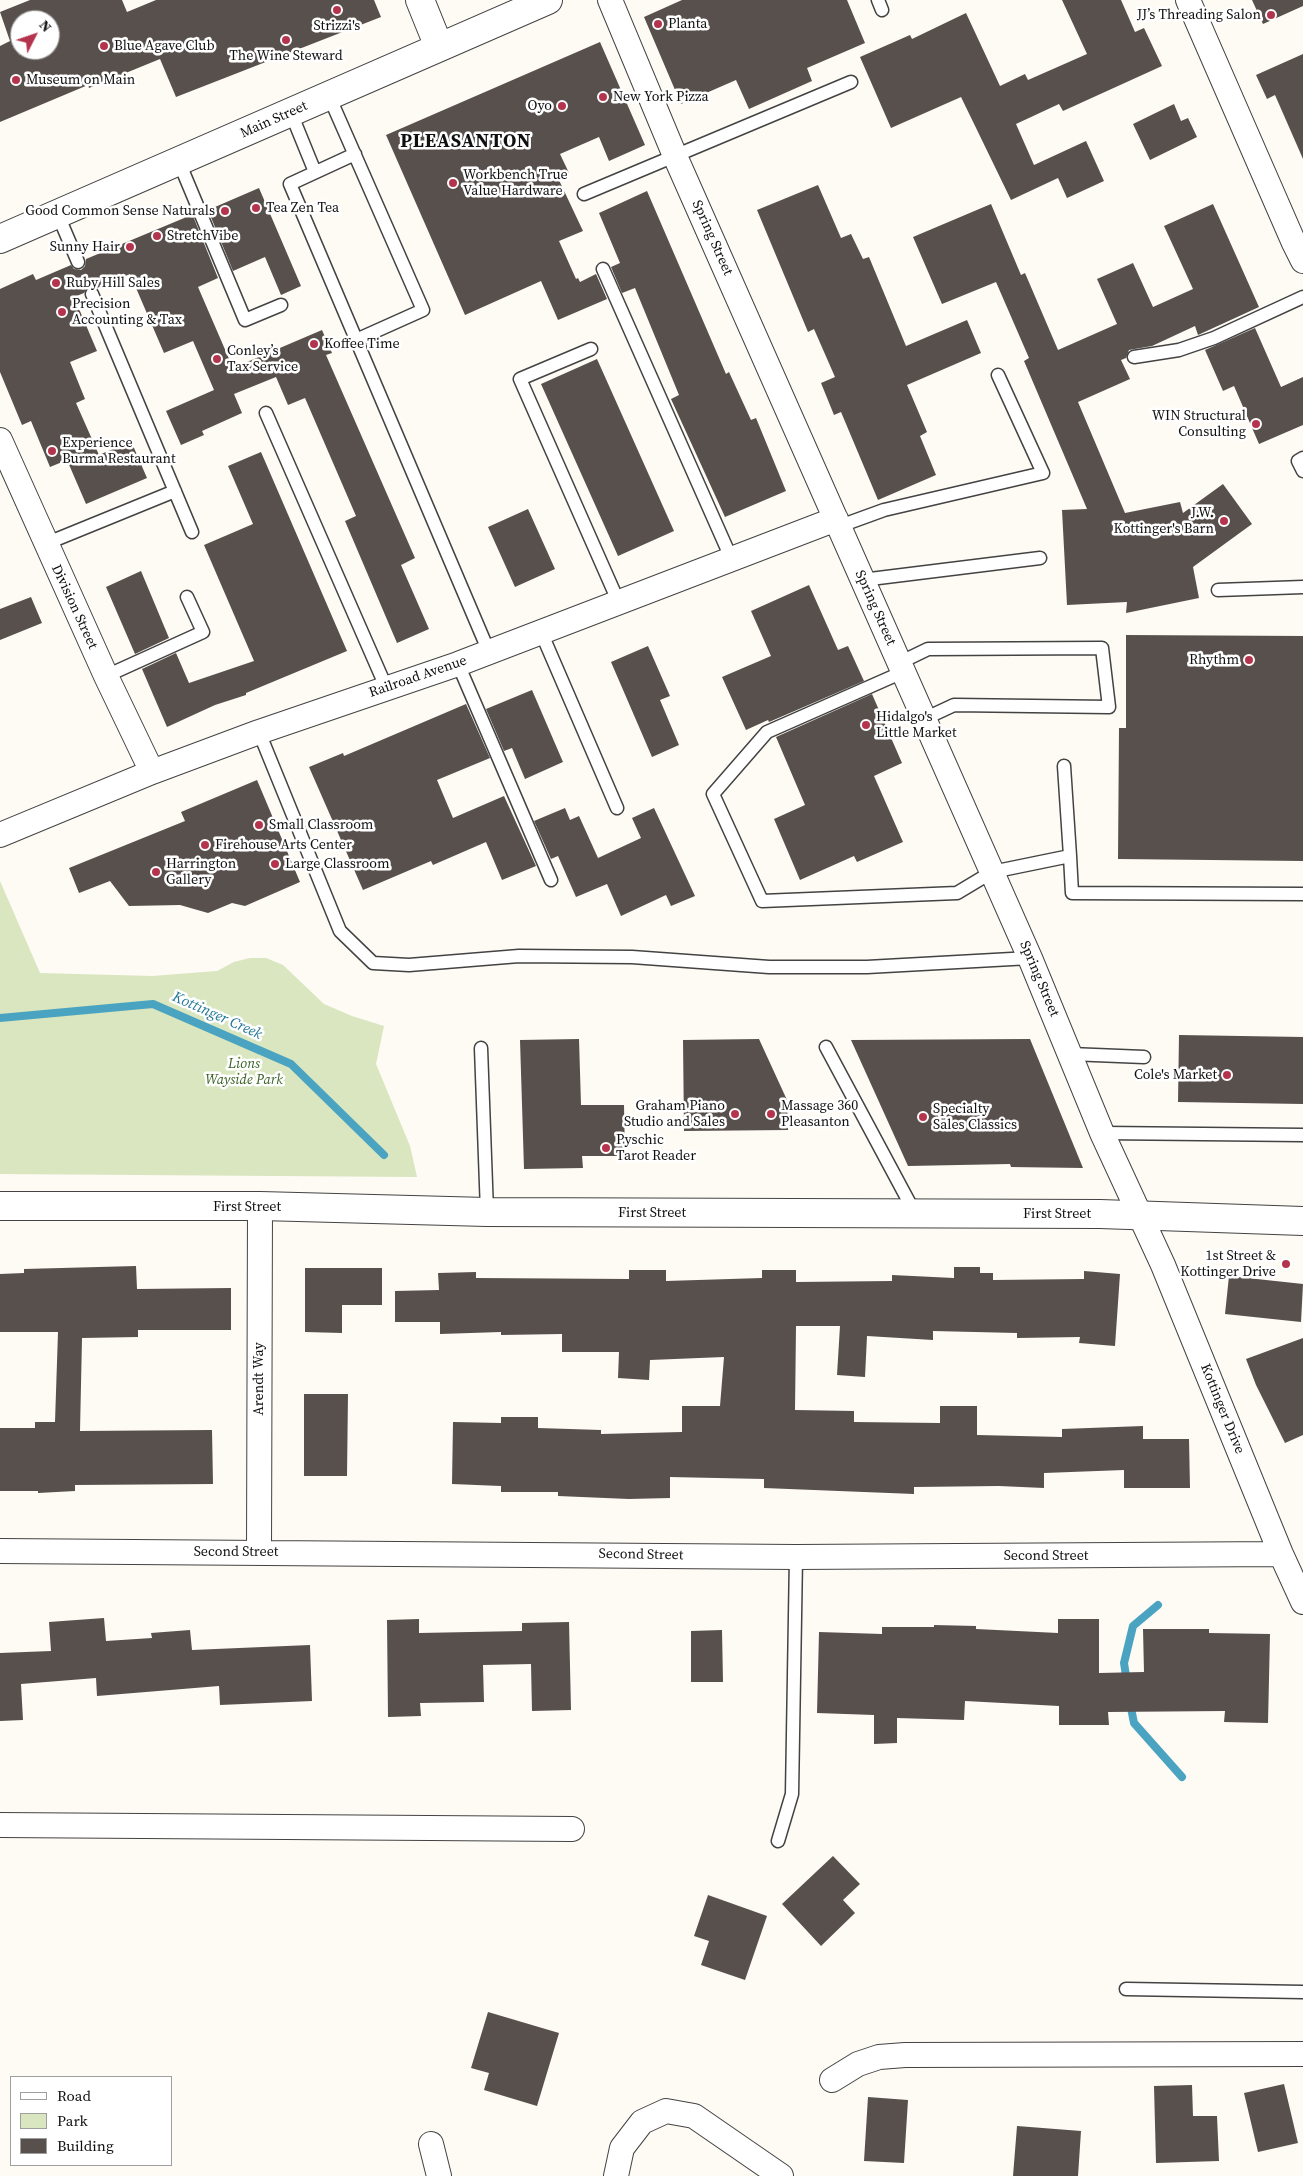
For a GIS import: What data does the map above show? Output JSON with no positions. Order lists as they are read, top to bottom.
{
  "streets": {
    "street": [
      "Main Street",
      "Spring Street",
      "Division Street",
      "Railroad Avenue",
      "First Street",
      "Arendt Way",
      "Kottinger Drive",
      "Second Street"
    ]
  },
  "crossings": [
    ["Spring Street", "Railroad Avenue"],
    ["Spring Street", "First Street"],
    ["Spring Street", "Kottinger Drive"],
    ["Division Street", "Railroad Avenue"],
    ["First Street", "Arendt Way"],
    ["First Street", "Kottinger Drive"],
    ["Arendt Way", "Second Street"],
    ["Kottinger Drive", "Second Street"]
  ],
  "districts": ["PLEASANTON"],
  "water": ["Kottinger Creek"],
  "parks": ["Lions Wayside Park"],
  "places": [
    "Strizzi's",
    "JJ’s Threading Salon",
    "Planta",
    "The Wine Steward",
    "Blue Agave Club",
    "Museum on Main",
    "New York Pizza",
    "Oyo",
    "Workbench True Value Hardware",
    "Tea Zen Tea",
    "Good Common Sense Naturals",
    "StretchVibe",
    "Sunny Hair",
    "Ruby Hill Sales",
    "Precision Accounting & Tax",
    "Koffee Time",
    "Conley’s Tax Service",
    "WIN Structural Consulting",
    "Experience Burma Restaurant",
    "J.W. Kottinger's Barn",
    "Rhythm",
    "Hidalgo's Little Market",
    "Small Classroom",
    "Firehouse Arts Center",
    "Large Classroom",
    "Harrington Gallery",
    "Cole's Market",
    "Graham Piano Studio and Sales",
    "Massage 360 Pleasanton",
    "Specialty Sales Classics",
    "Pyschic Tarot Reader",
    "1st Street & Kottinger Drive"
  ],
  "legend": ["Road", "Park", "Building"],
  "north": "top right"
}
